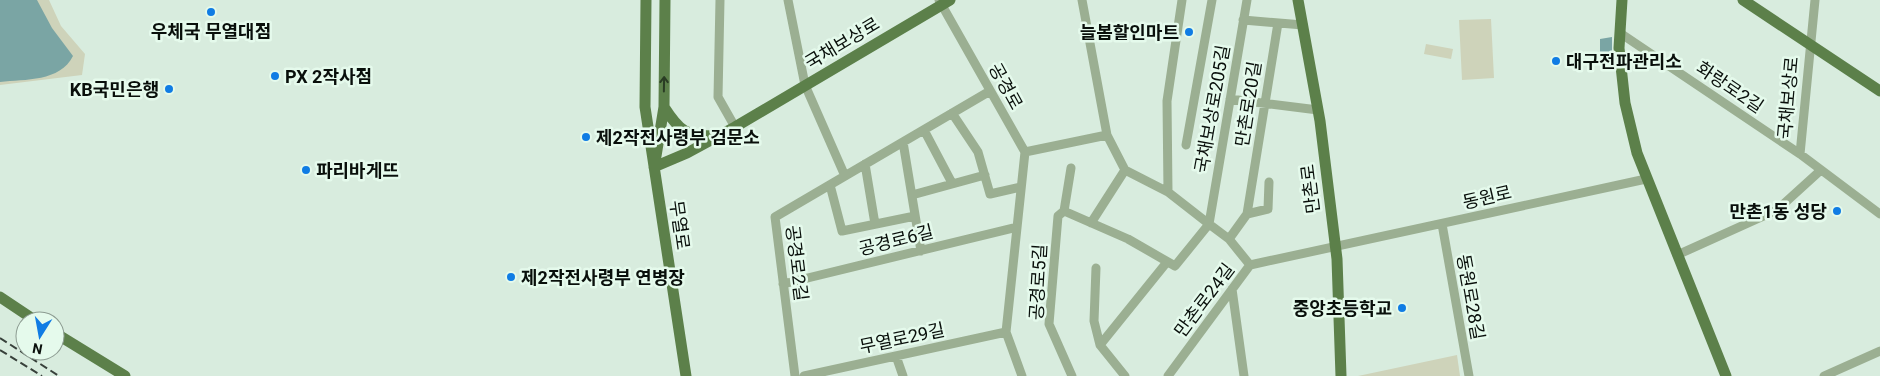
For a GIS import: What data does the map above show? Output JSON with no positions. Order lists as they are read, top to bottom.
{
  "streets": {
    "main road": ["국채보상로", "만촌로", "무열로"],
    "street": [
      "공경로",
      "화랑로2길",
      "만촌로20길",
      "국채보상로205길",
      "동원로",
      "공경로6길",
      "공경로2길",
      "공경로5길",
      "동원로28길",
      "만촌로24길",
      "무열로29길"
    ]
  },
  "crossings": [
    ["국채보상로", "공경로"],
    ["국채보상로", "화랑로2길"],
    ["국채보상로", "무열로"],
    ["국채보상로", "공경로2길"],
    ["공경로", "공경로2길"],
    ["만촌로", "동원로"],
    ["만촌로", "만촌로24길"],
    ["동원로", "동원로28길"],
    ["동원로", "만촌로24길"],
    ["공경로6길", "공경로2길"]
  ],
  "places": [
    "우체국 무열대점",
    "늘봄할인마트",
    "대구전파관리소",
    "PX 2작사점",
    "KB국민은행",
    "제2작전사령부 검문소",
    "파리바게뜨",
    "만촌1동 성당",
    "제2작전사령부 연병장",
    "중앙초등학교"
  ],
  "north": "bottom"
}
